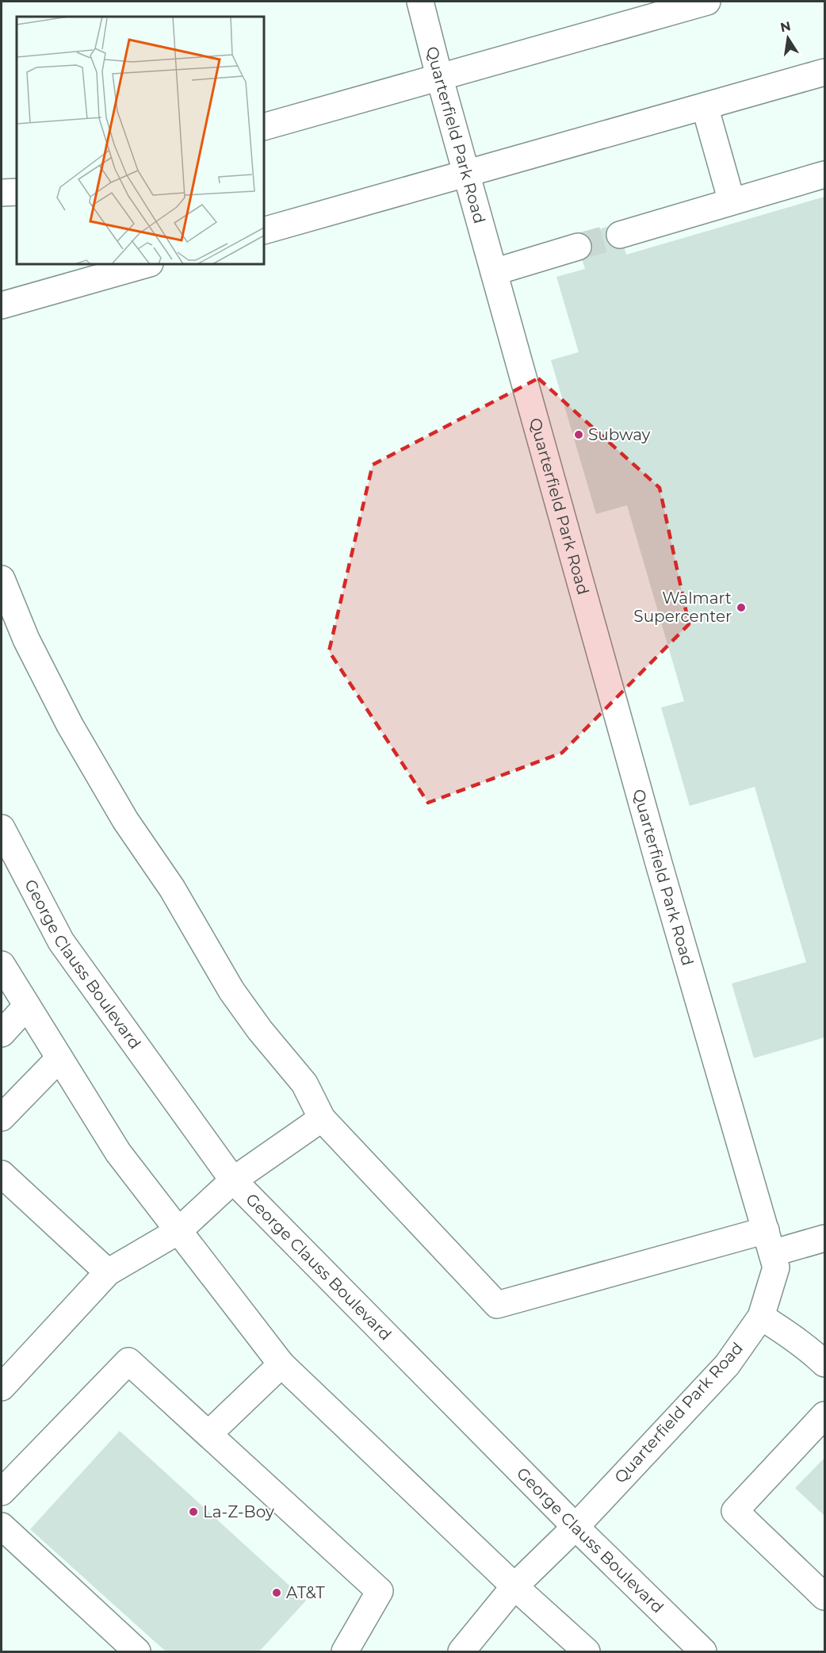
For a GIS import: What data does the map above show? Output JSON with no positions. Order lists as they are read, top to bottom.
{
  "streets": {
    "street": ["Quarterfield Park Road", "George Clauss Boulevard"]
  },
  "crossings": [
    ["Quarterfield Park Road", "George Clauss Boulevard"]
  ],
  "places": [
    "Subway",
    "Walmart Supercenter",
    "La-Z-Boy",
    "AT&T"
  ],
  "north": "top"
}
